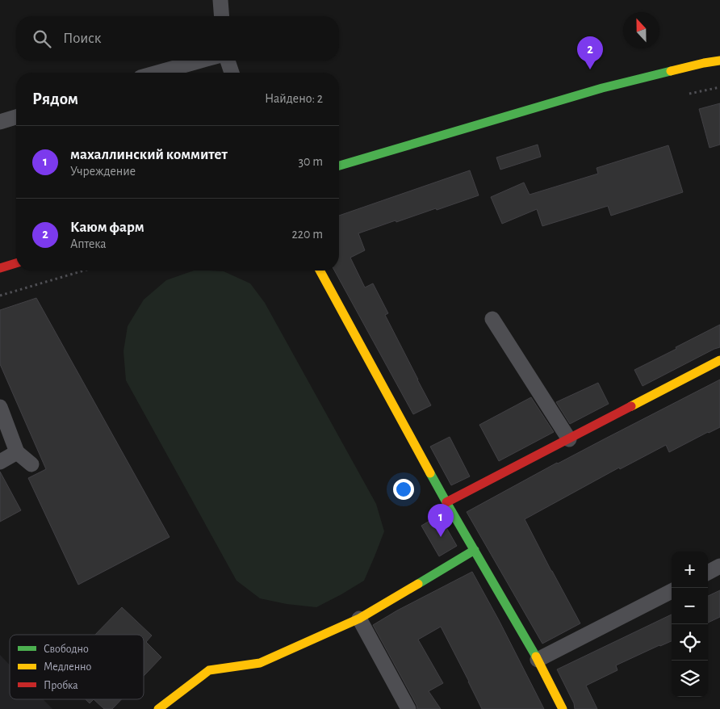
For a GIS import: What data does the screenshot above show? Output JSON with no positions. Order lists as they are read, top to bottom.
{
  "legend": ["Свободно", "Медленно", "Пробка"],
  "north": "top",
  "page": {
    "search": "Поиск",
    "pins": ["2", "1"],
    "heading": ["Рядом", "Найдено: 2"],
    "list": [
      {
        "mark": "1",
        "name": "махаллинский коммитет",
        "note": "Учреждение",
        "value": "30 m"
      },
      {
        "mark": "2",
        "name": "Каюм фарм",
        "note": "Аптека",
        "value": "220 m"
      }
    ],
    "map_buttons": ["+", "−"]
  }
}
